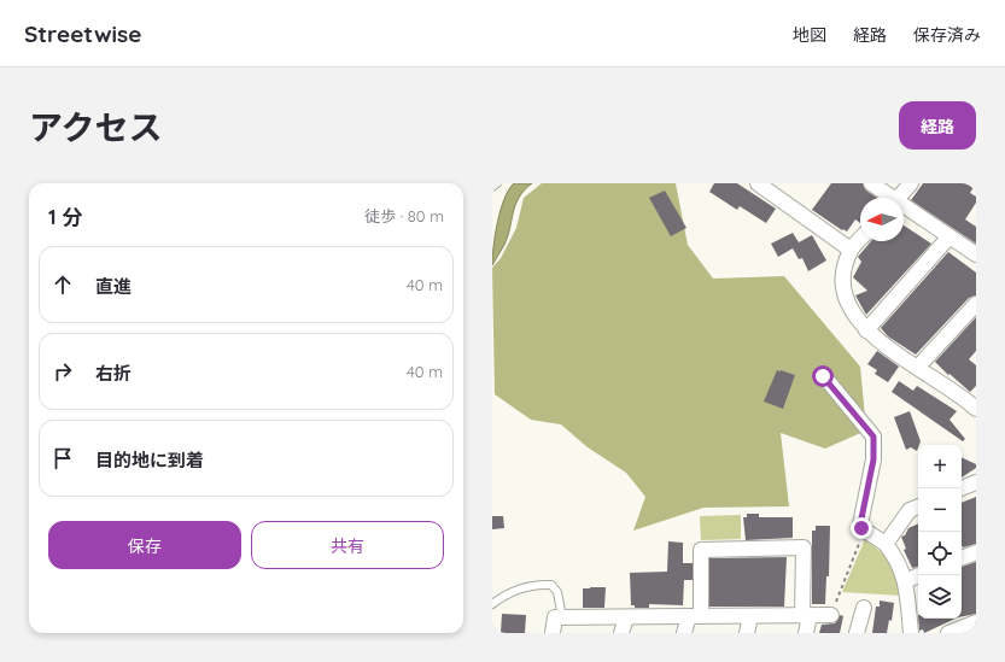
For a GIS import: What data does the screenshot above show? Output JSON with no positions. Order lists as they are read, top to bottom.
{
  "north": "left",
  "page": {
    "header": "Streetwise",
    "nav": ["地図", "経路", "保存済み"],
    "title": "アクセス",
    "buttons": [
      "経路",
      ["保存", "共有"]
    ],
    "heading": ["1 分", "徒歩 · 80 m"],
    "list": [
      ["直進", "40 m"],
      ["右折", "40 m"],
      "目的地に到着"
    ],
    "map_buttons": ["+", "−"]
  }
}
